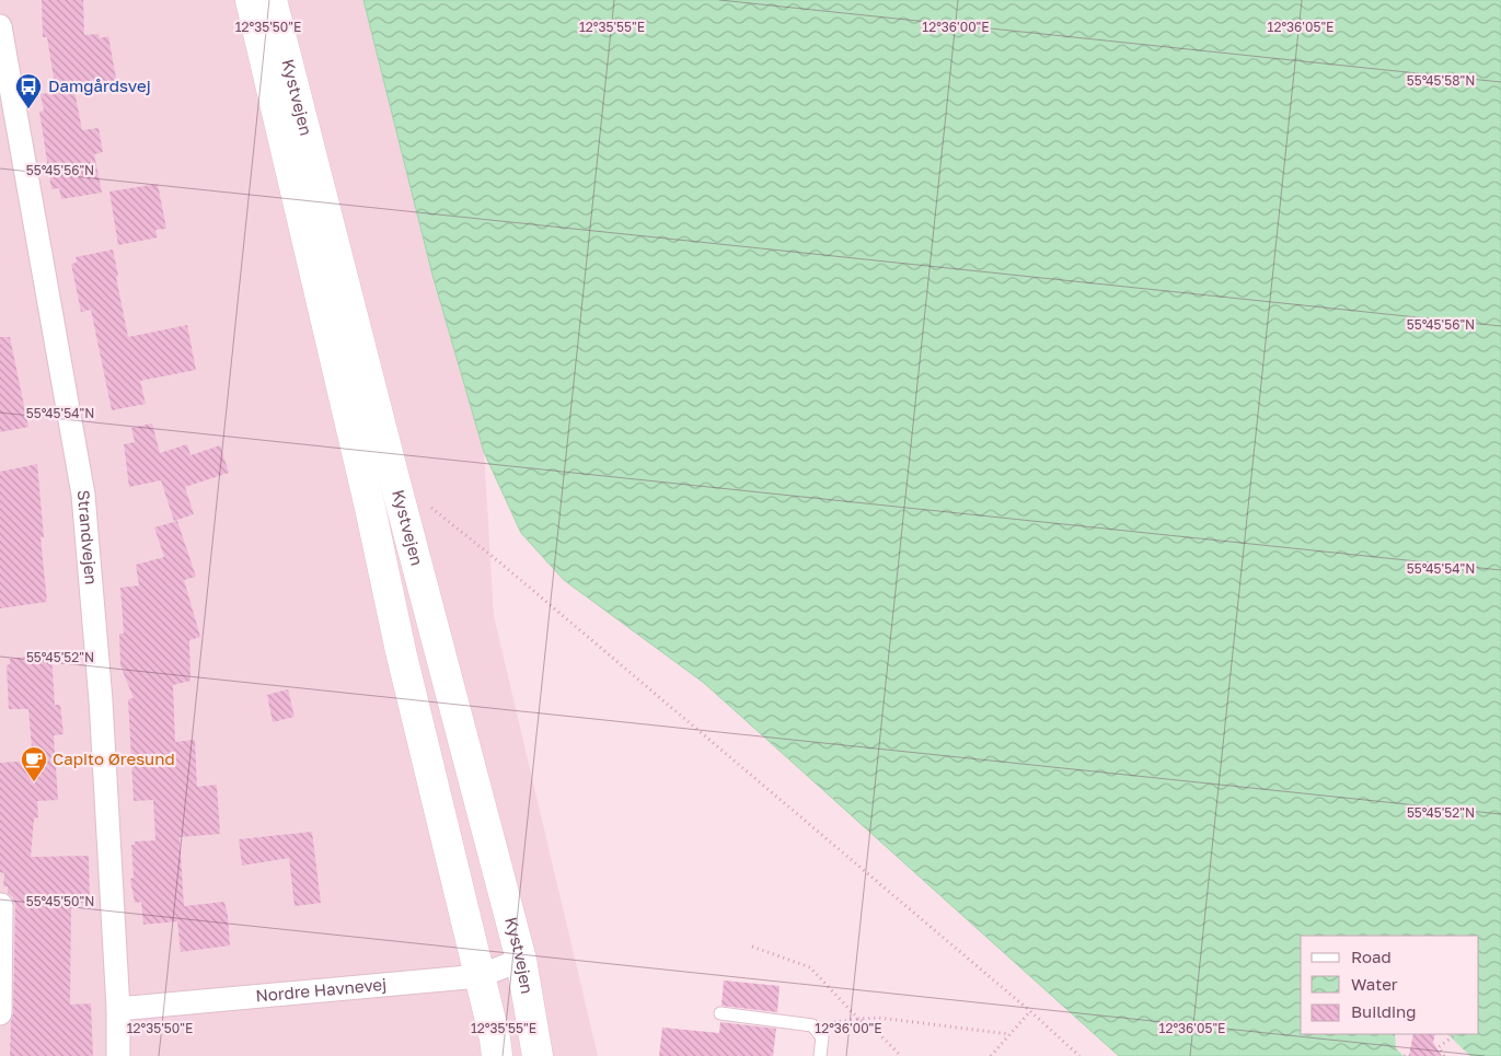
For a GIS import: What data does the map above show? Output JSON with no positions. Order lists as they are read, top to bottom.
{
  "streets": {
    "main road": ["Kystvejen"],
    "street": ["Strandvejen", "Nordre Havnevej"]
  },
  "crossings": [
    ["Kystvejen", "Nordre Havnevej"],
    ["Strandvejen", "Nordre Havnevej"]
  ],
  "places": {
    "bus stop": ["Damgårdsvej"],
    "cafe": ["Capito Øresund"]
  },
  "legend": ["Road", "Water", "Building"],
  "coordinates": [
    "12°35'50\"E",
    "12°35'55\"E",
    "12°36'00\"E",
    "12°36'05\"E",
    "55°45'58\"N",
    "55°45'56\"N",
    "55°45'54\"N",
    "55°45'52\"N",
    "55°45'50\"N"
  ]
}
